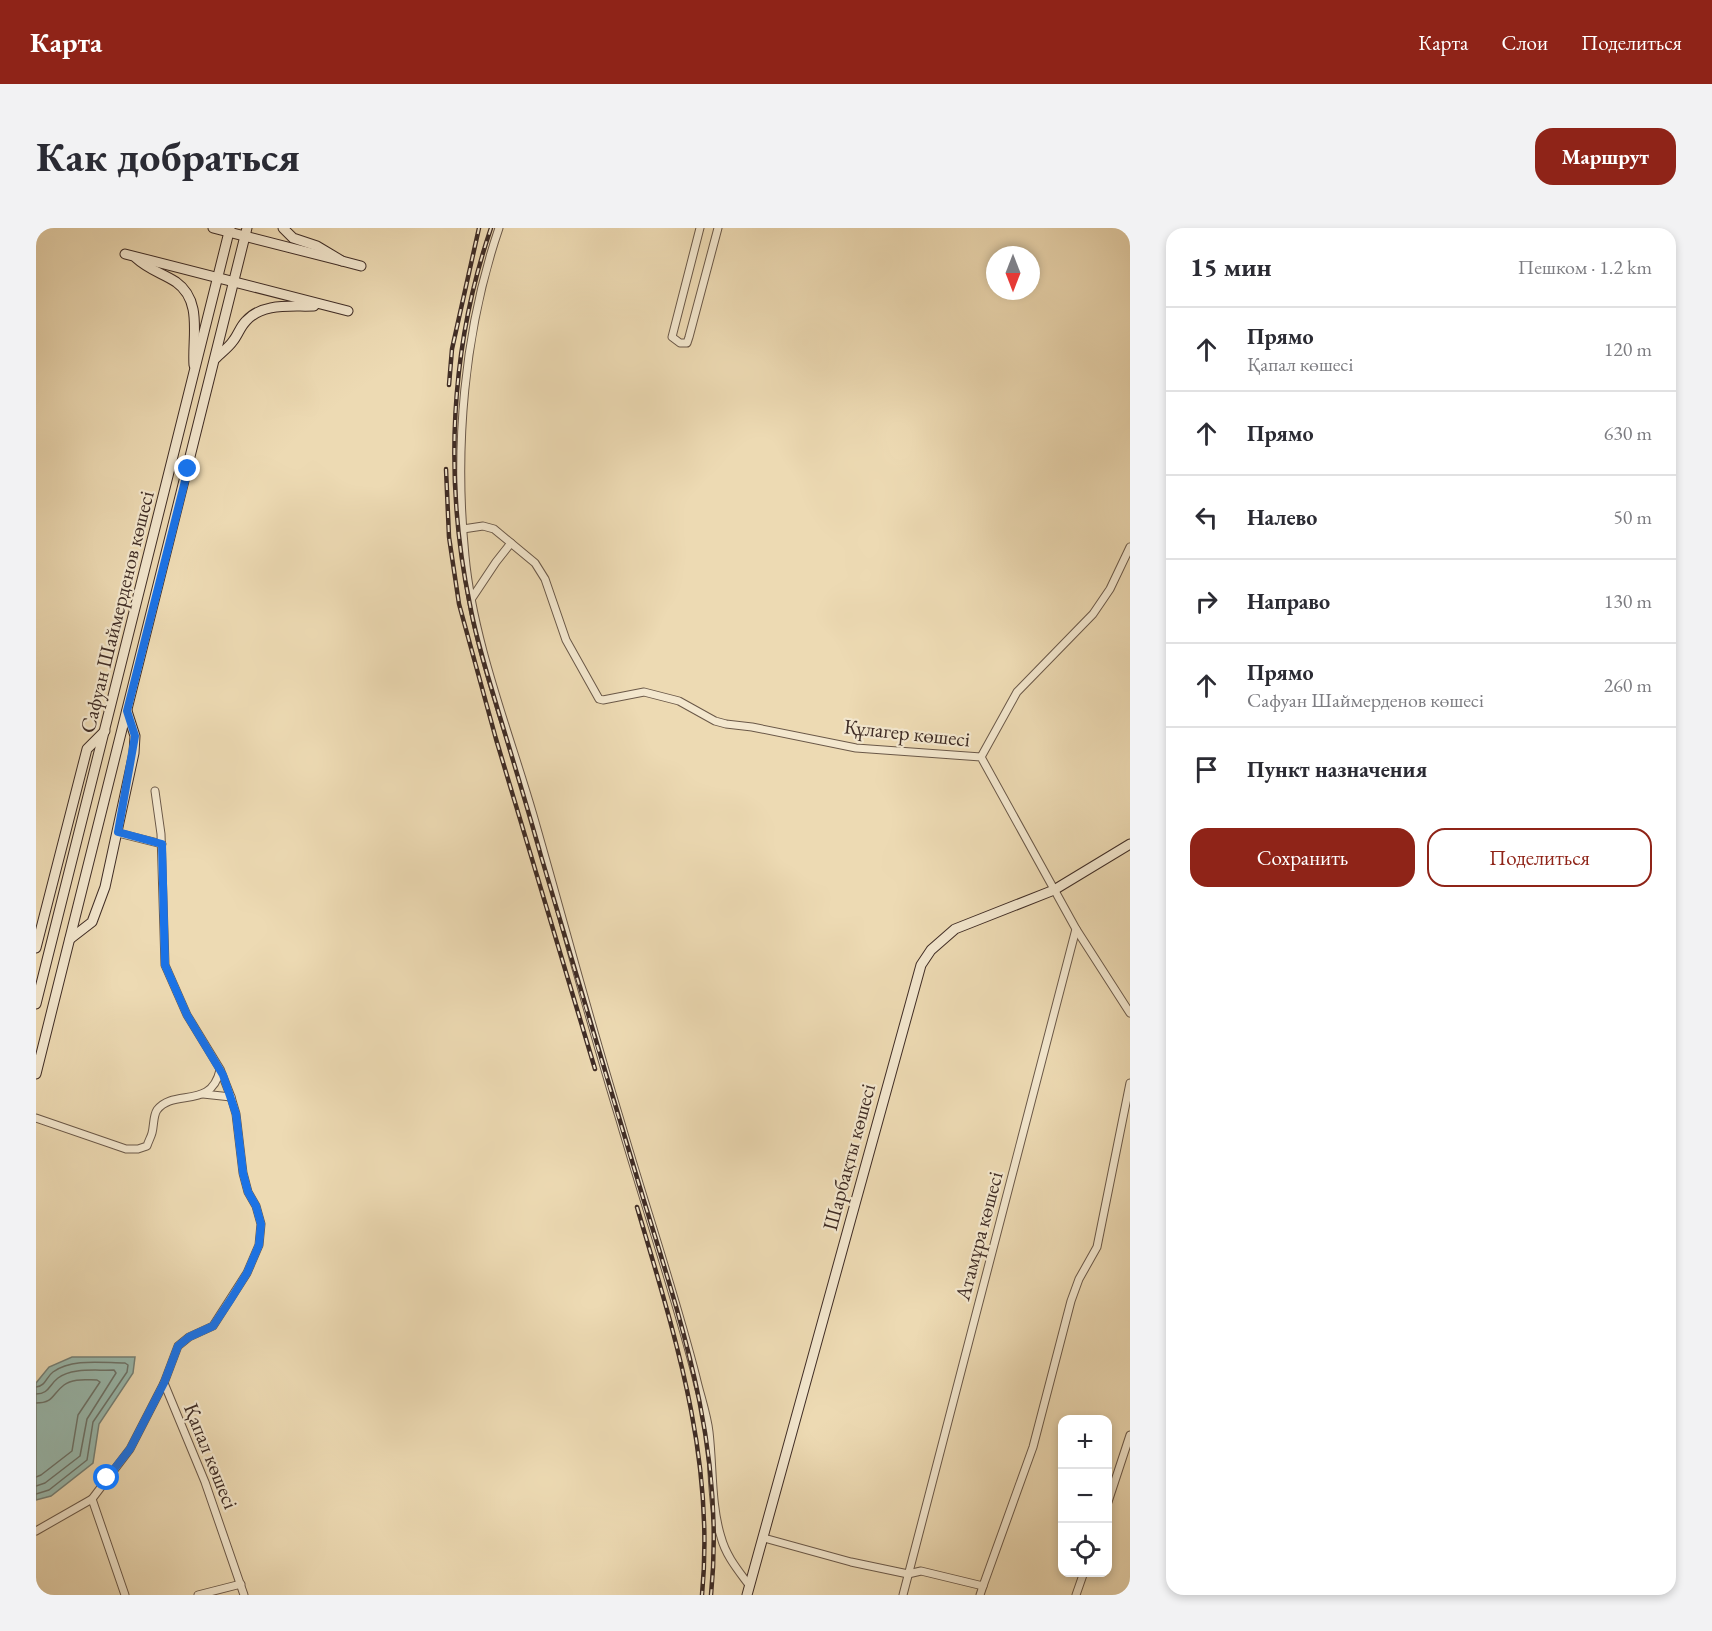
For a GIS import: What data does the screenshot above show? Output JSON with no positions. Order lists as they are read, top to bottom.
{
  "streets": {
    "main road": ["Сафуан Шаймерденов көшесі", "Шарбақты көшесі"],
    "street": ["Құлагер көшесі", "Атамұра көшесі", "Қапал көшесі"]
  },
  "crossings": [
    ["Құлагер көшесі", "Шарбақты көшесі"]
  ],
  "north": "bottom",
  "page": {
    "header": "Карта",
    "nav": ["Карта", "Слои", "Поделиться"],
    "buttons": [
      "Маршрут",
      ["Сохранить", "Поделиться"]
    ],
    "title": "Как добраться",
    "heading": ["15 мин", "Пешком · 1.2 km"],
    "list": [
      ["Прямо", "Қапал көшесі", "120 m"],
      ["Прямо", "630 m"],
      ["Налево", "50 m"],
      ["Направо", "130 m"],
      ["Прямо", "Сафуан Шаймерденов көшесі", "260 m"],
      "Пункт назначения"
    ],
    "map_buttons": ["+", "−"]
  }
}
